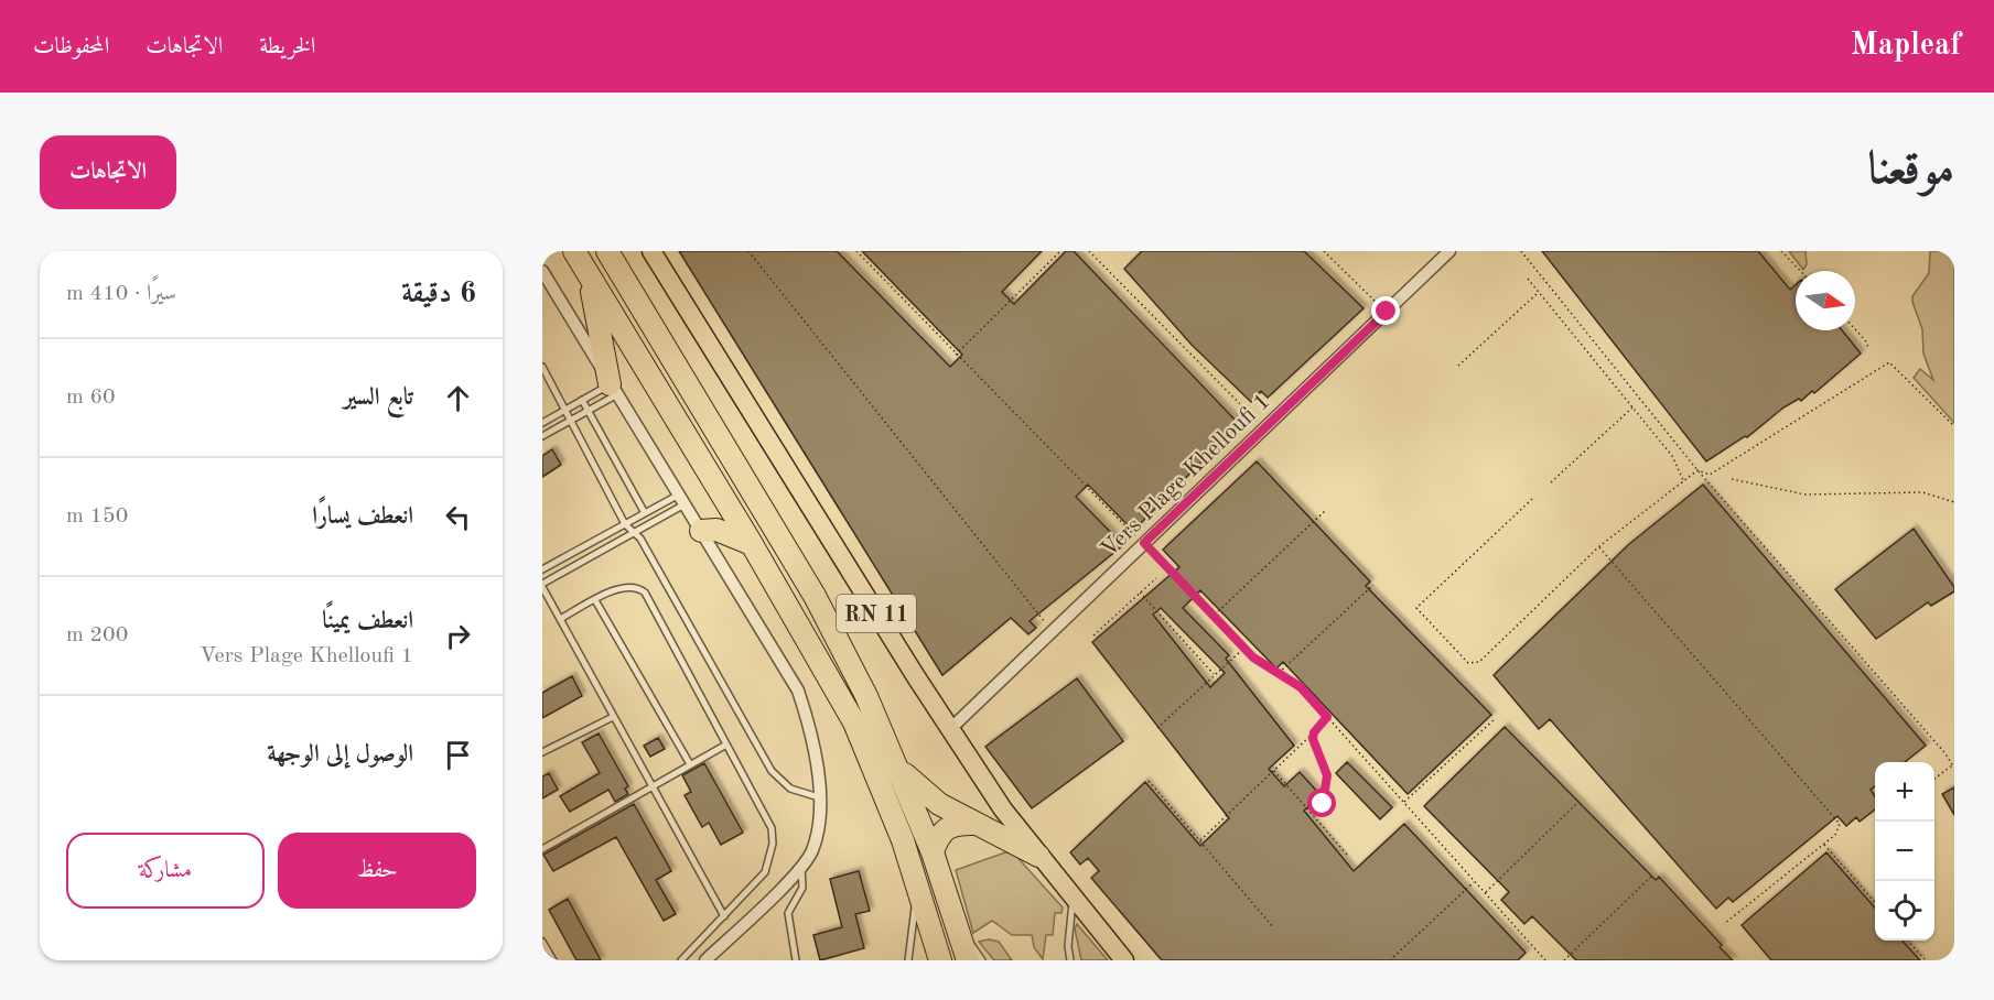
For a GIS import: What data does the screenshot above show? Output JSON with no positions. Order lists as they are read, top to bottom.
{
  "streets": {
    "main road": ["RN 11"],
    "street": ["Vers Plage Khelloufi 1"]
  },
  "crossings": [
    ["Vers Plage Khelloufi 1", "RN 11"]
  ],
  "north": "right",
  "page": {
    "header": "Mapleaf",
    "nav": ["الخريطة", "الاتجاهات", "المحفوظات"],
    "title": "موقعنا",
    "buttons": [
      "الاتجاهات",
      ["حفظ", "مشاركة"]
    ],
    "heading": ["6 دقيقة", "سيرًا · 410 m"],
    "list": [
      ["تابع السير", "60 m"],
      ["انعطف يسارًا", "150 m"],
      ["انعطف يمينًا", "Vers Plage Khelloufi 1", "200 m"],
      "الوصول إلى الوجهة"
    ],
    "map_buttons": ["+", "−"]
  }
}
